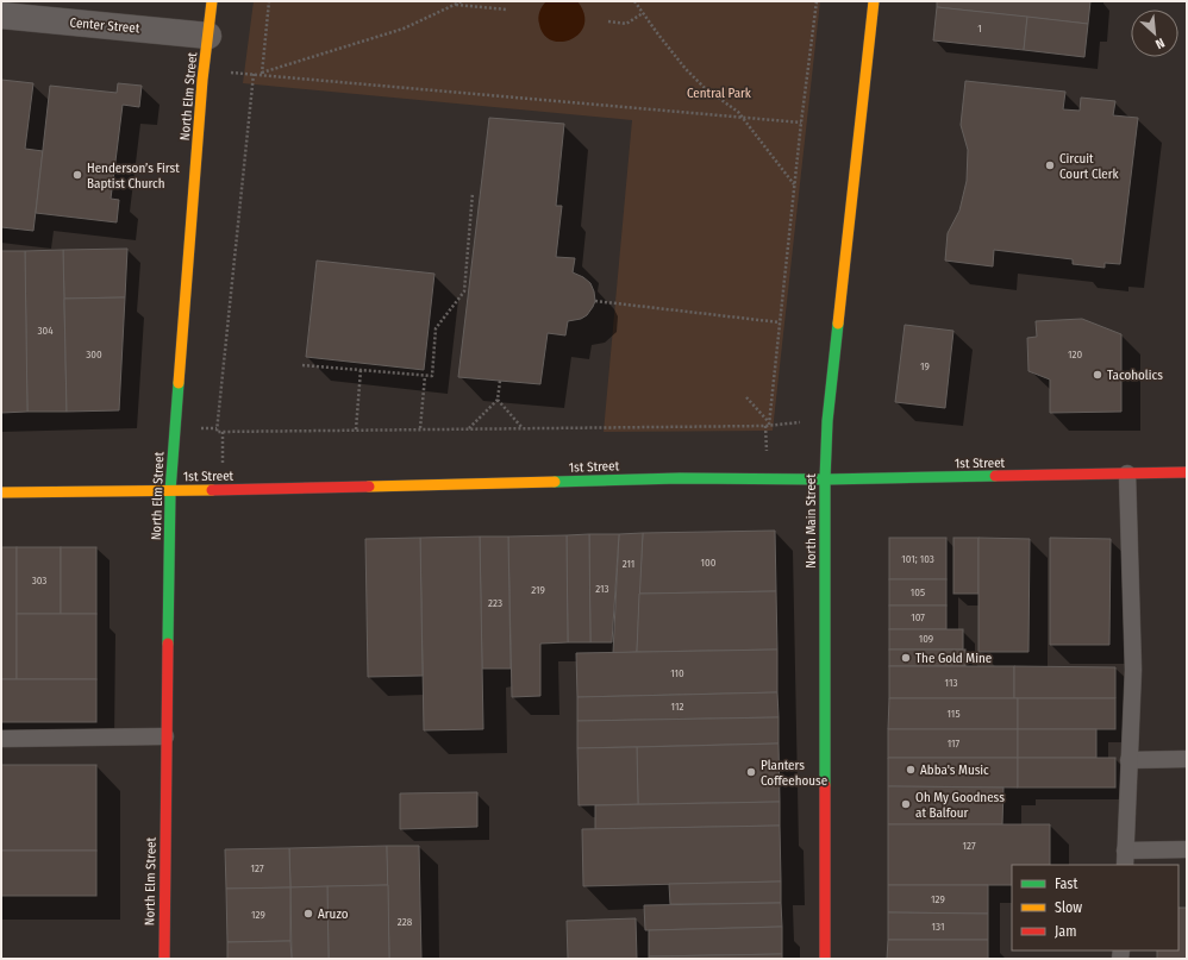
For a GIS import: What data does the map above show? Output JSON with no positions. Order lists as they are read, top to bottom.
{
  "streets": {
    "street": [
      "Center Street",
      "North Elm Street",
      "1st Street",
      "North Main Street"
    ]
  },
  "crossings": [
    ["Center Street", "North Elm Street"],
    ["North Elm Street", "1st Street"],
    ["1st Street", "North Main Street"]
  ],
  "parks": ["Central Park"],
  "places": [
    "Circuit Court Clerk",
    "Henderson’s First Baptist Church",
    "Tacoholics",
    "The Gold Mine",
    "Abba's Music",
    "Planters Coffeehouse",
    "Oh My Goodness at Balfour",
    "Aruzo"
  ],
  "house_numbers": [
    "1",
    "304",
    "300",
    "120",
    "19",
    "101; 103",
    "100",
    "211",
    "303",
    "213",
    "219",
    "105",
    "223",
    "107",
    "109",
    "110",
    "113",
    "112",
    "115",
    "117",
    "127",
    "127",
    "129",
    "129",
    "228",
    "131"
  ],
  "legend": ["Fast", "Slow", "Jam"],
  "north": "bottom right"
}
